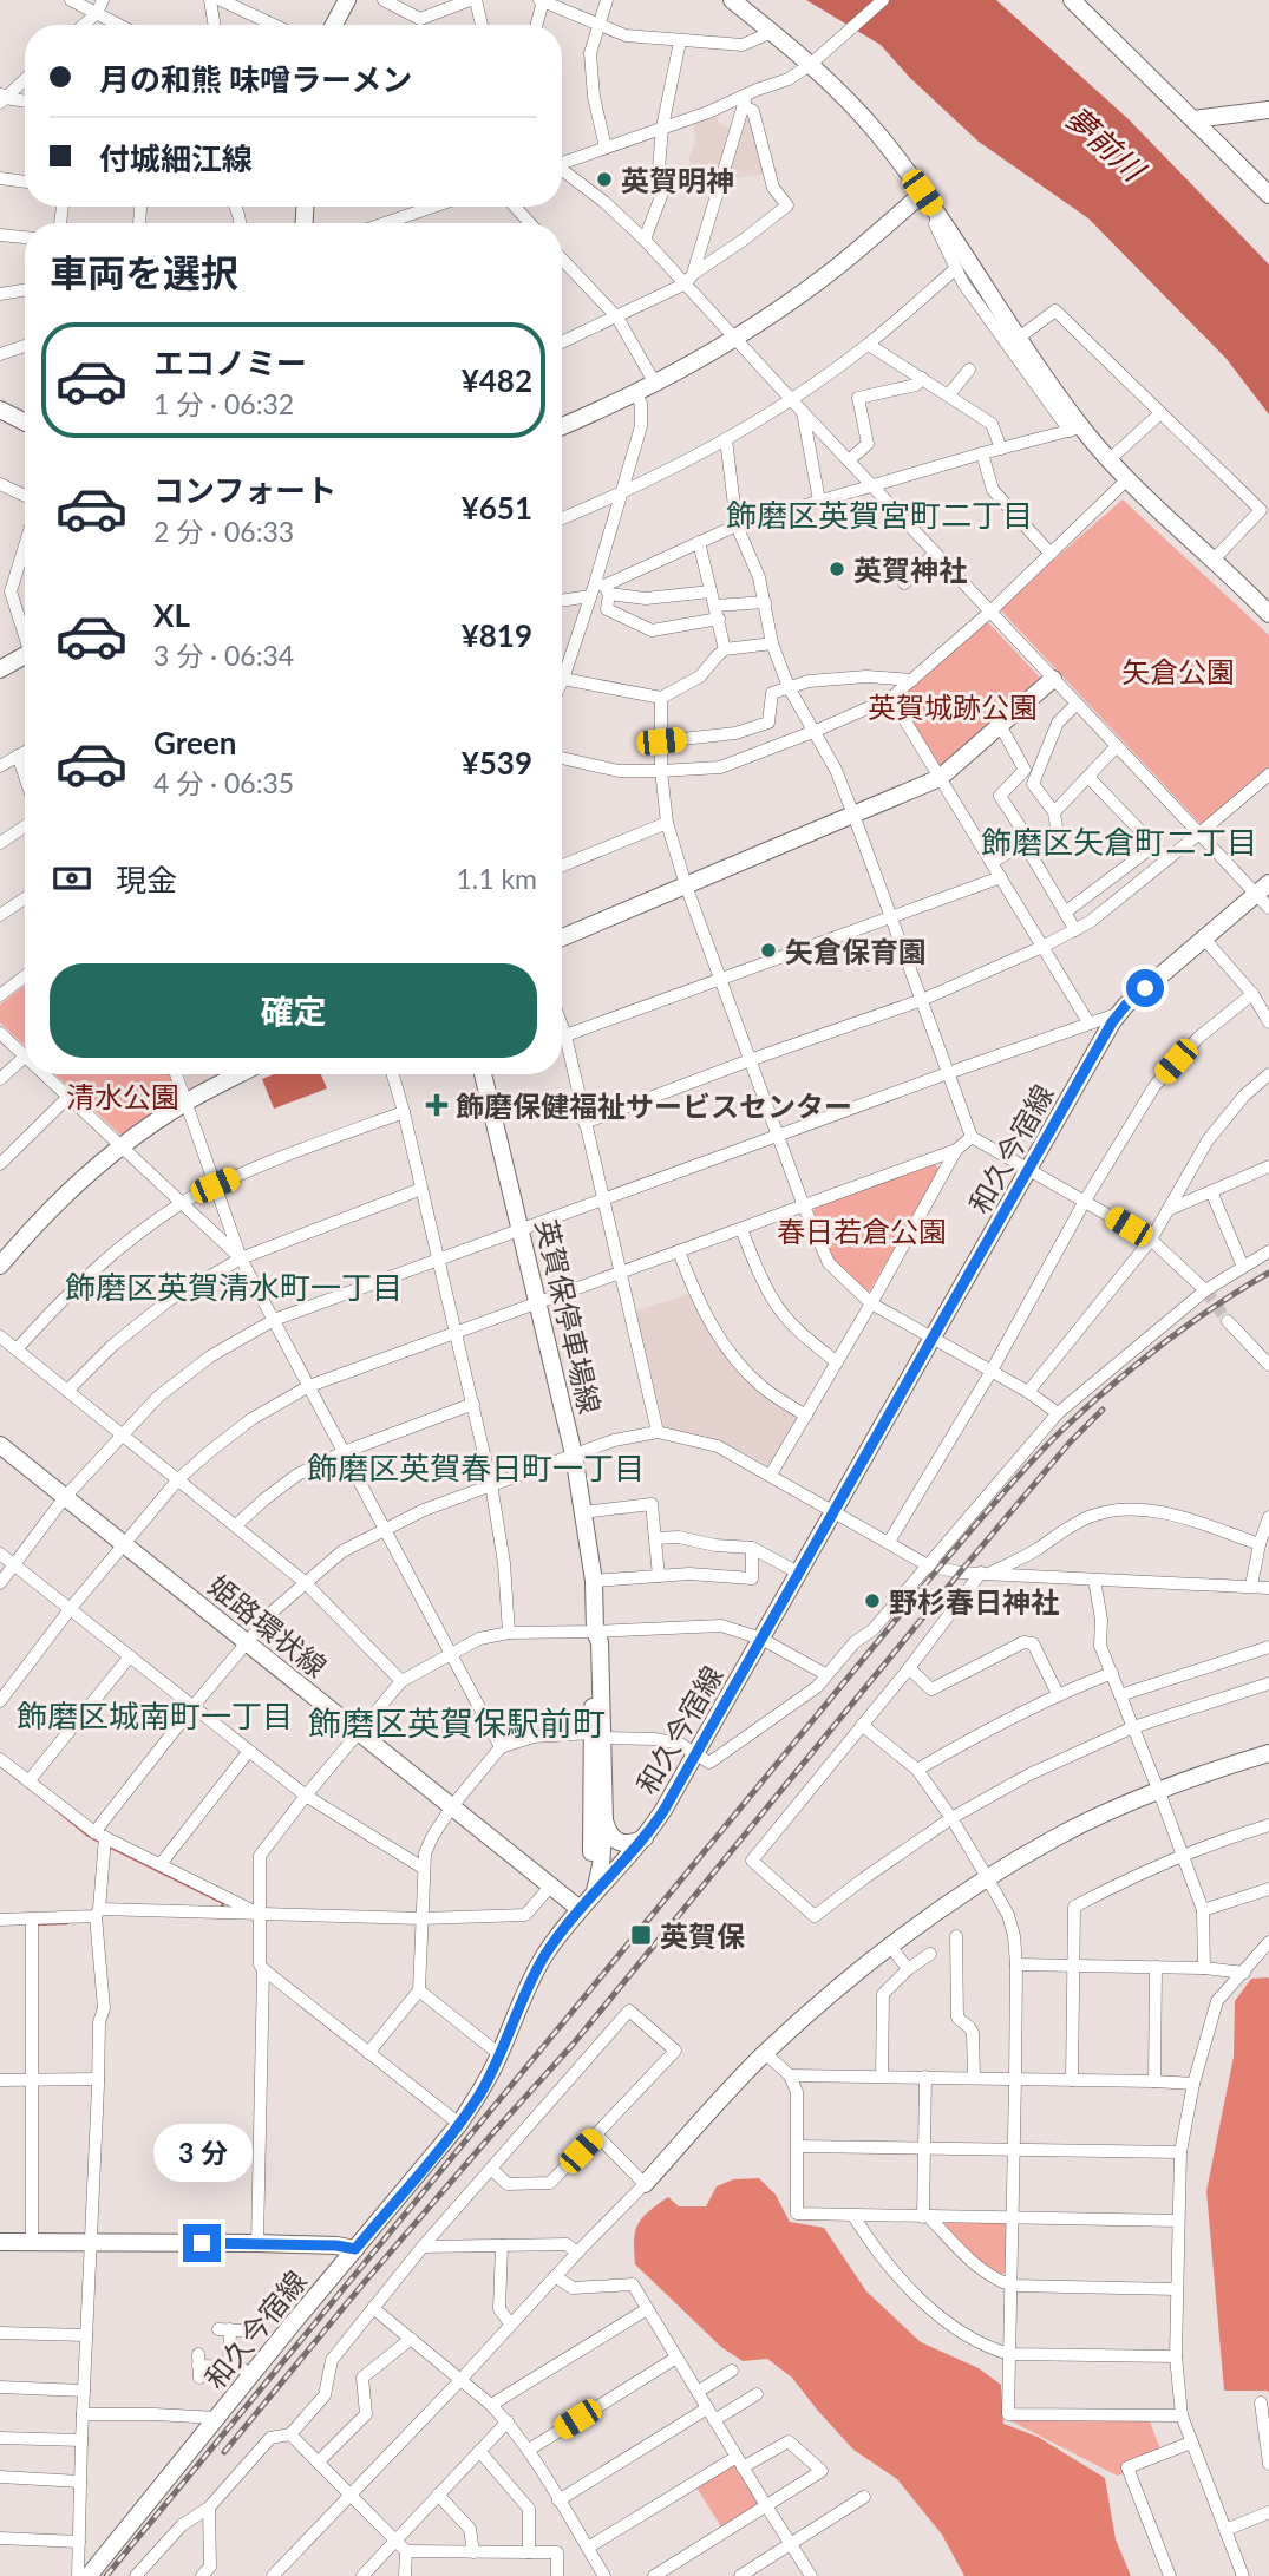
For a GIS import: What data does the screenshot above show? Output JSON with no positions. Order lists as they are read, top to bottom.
{
  "streets": {
    "main road": ["和久今宿線", "英賀保停車場線", "姫路環状線"]
  },
  "crossings": [
    ["和久今宿線", "英賀保停車場線"],
    ["和久今宿線", "姫路環状線"],
    ["英賀保停車場線", "姫路環状線"]
  ],
  "districts": [
    "飾磨区英賀宮町二丁目",
    "飾磨区矢倉町二丁目",
    "飾磨区英賀清水町一丁目",
    "飾磨区英賀春日町一丁目",
    "飾磨区城南町一丁目",
    "飾磨区英賀保駅前町"
  ],
  "water": ["夢前川"],
  "parks": [
    "矢倉公園",
    "英賀城跡公園",
    "清水公園",
    "春日若倉公園"
  ],
  "places": {
    "other": [
      "英賀明神",
      "英賀神社",
      "矢倉保育園",
      "野杉春日神社"
    ],
    "health": ["飾磨保健福祉サービスセンター"],
    "transit": ["英賀保"]
  },
  "page": {
    "banner": ["月の和熊 味噌ラーメン", "付城細江線"],
    "heading": "車両を選択",
    "list": [
      {
        "name": "エコノミー",
        "note": "1 分 · 06:32",
        "value": "¥482"
      },
      {
        "name": "コンフォート",
        "note": "2 分 · 06:33",
        "value": "¥651"
      },
      {
        "name": "XL",
        "note": "3 分 · 06:34",
        "value": "¥819"
      },
      {
        "name": "Green",
        "note": "4 分 · 06:35",
        "value": "¥539"
      }
    ],
    "pay": ["現金", "1.1 km"],
    "buttons": "確定",
    "bubble": "3 分"
  }
}
